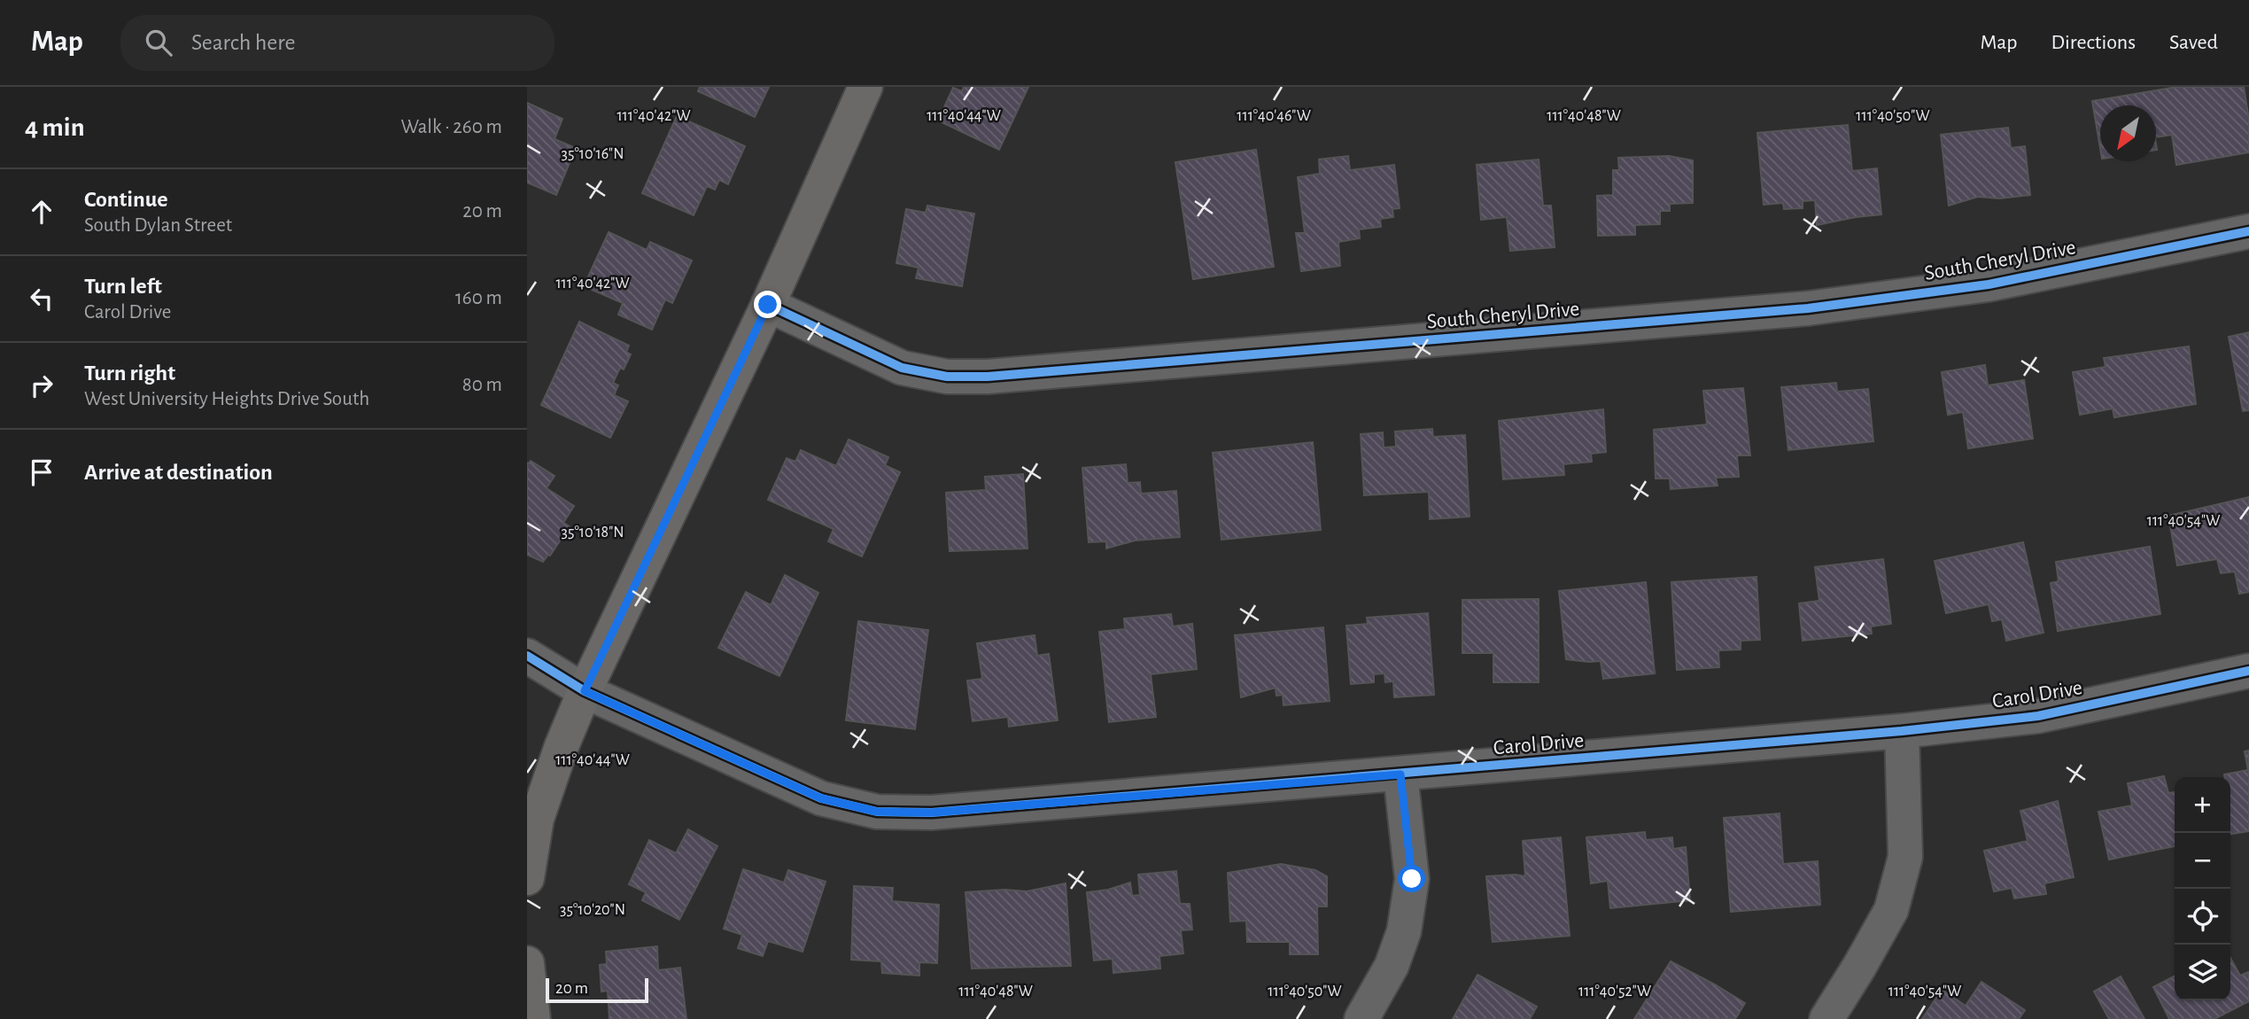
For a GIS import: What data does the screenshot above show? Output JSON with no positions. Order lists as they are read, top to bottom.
{
  "streets": {
    "street": ["South Cheryl Drive", "Carol Drive"]
  },
  "scale_bar": "20 m",
  "north": "bottom left",
  "page": {
    "header": "Map",
    "search": "Search here",
    "nav": ["Map", "Directions", "Saved"],
    "heading": ["4 min", "Walk · 260 m"],
    "list": [
      ["Continue", "South Dylan Street", "20 m"],
      ["Turn left", "Carol Drive", "160 m"],
      ["Turn right", "West University Heights Drive South", "80 m"],
      "Arrive at destination"
    ],
    "map_buttons": ["+", "−"],
    "scale": "20 m"
  },
  "coordinates": [
    "111°40'44\"W",
    "111°40'46\"W",
    "111°40'48\"W",
    "111°40'42\"W",
    "111°40'50\"W",
    "35°10'16\"N",
    "111°40'54\"W",
    "35°10'18\"N",
    "35°10'20\"N",
    "111°40'52\"W"
  ]
}
